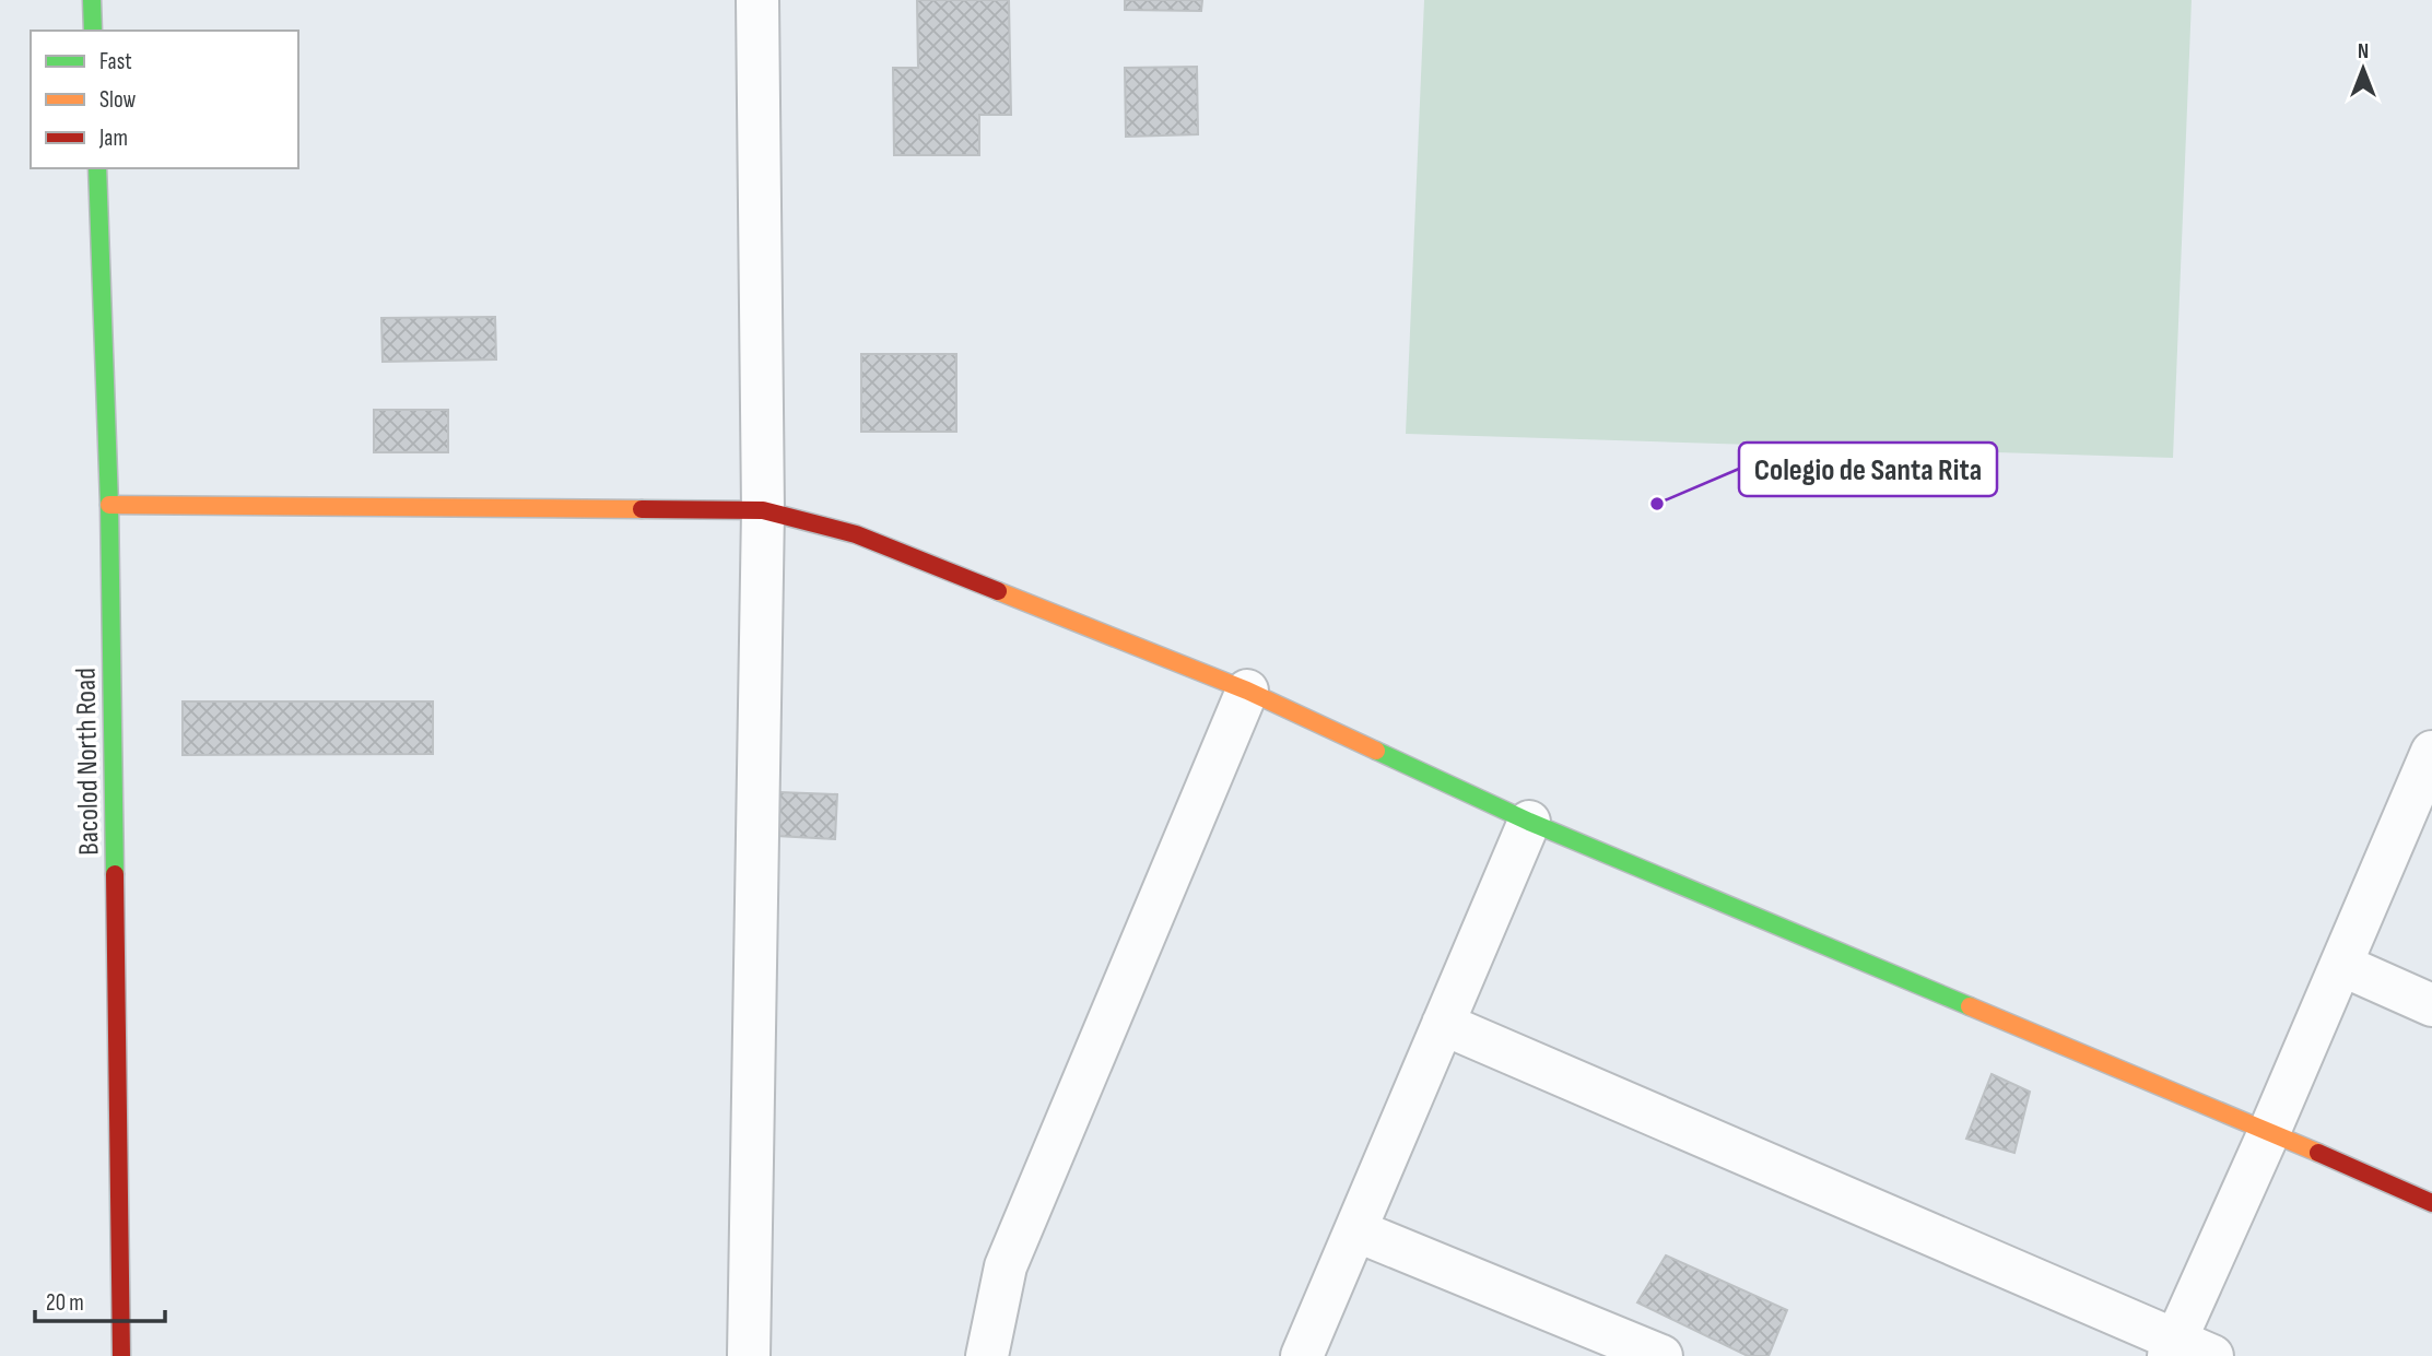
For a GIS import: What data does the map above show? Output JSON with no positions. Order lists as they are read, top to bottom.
{
  "streets": {
    "main road": ["Bacolod North Road"]
  },
  "places": ["Colegio de Santa Rita"],
  "legend": ["Fast", "Slow", "Jam"],
  "scale_bar": "20 m",
  "north": "top"
}
